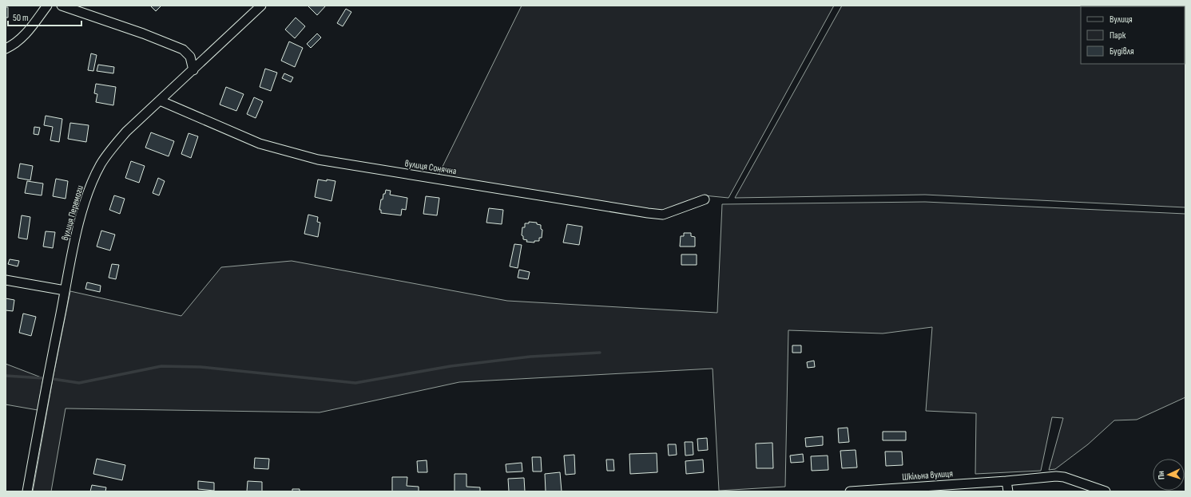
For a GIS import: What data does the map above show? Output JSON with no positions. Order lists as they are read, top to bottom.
{
  "streets": {
    "street": ["вулиця Сонячна", "вулиця Перемоги", "Шкільна вулиця"]
  },
  "crossings": [
    ["вулиця Сонячна", "вулиця Перемоги"]
  ],
  "legend": ["Вулиця", "Парк", "Будівля"],
  "scale_bar": "50 m",
  "north": "left"
}
